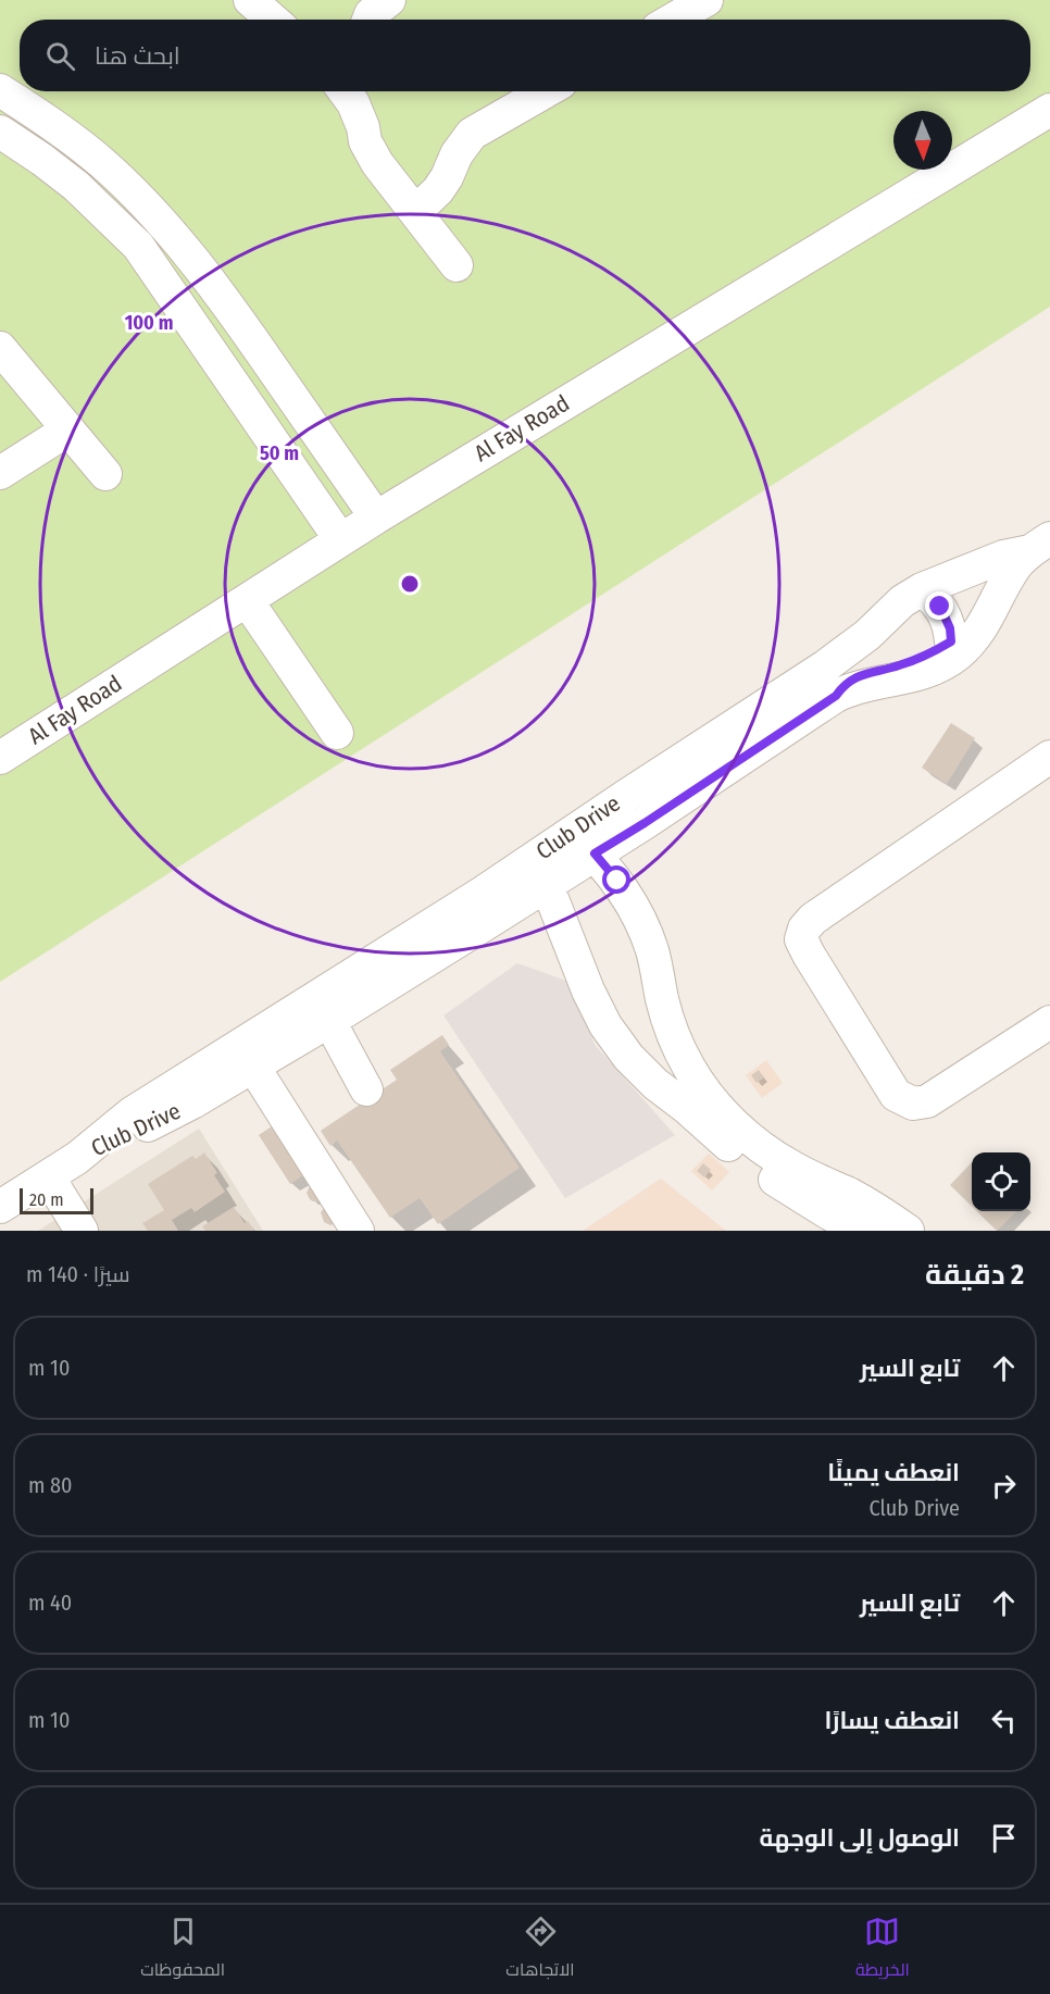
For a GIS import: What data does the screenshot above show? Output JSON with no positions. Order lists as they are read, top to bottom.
{
  "streets": {
    "street": ["Al Fay Road", "Club Drive"]
  },
  "scale_bar": "20 m",
  "north": "bottom",
  "page": {
    "search": "ابحث هنا",
    "scale": "20 m",
    "heading": ["2 دقيقة", "سيرًا · 140 m"],
    "list": [
      ["تابع السير", "10 m"],
      ["انعطف يمينًا", "Club Drive", "80 m"],
      ["تابع السير", "40 m"],
      ["انعطف يسارًا", "10 m"],
      "الوصول إلى الوجهة"
    ],
    "nav": ["الخريطة", "الاتجاهات", "المحفوظات"]
  },
  "rings": ["100 m", "50 m"]
}
